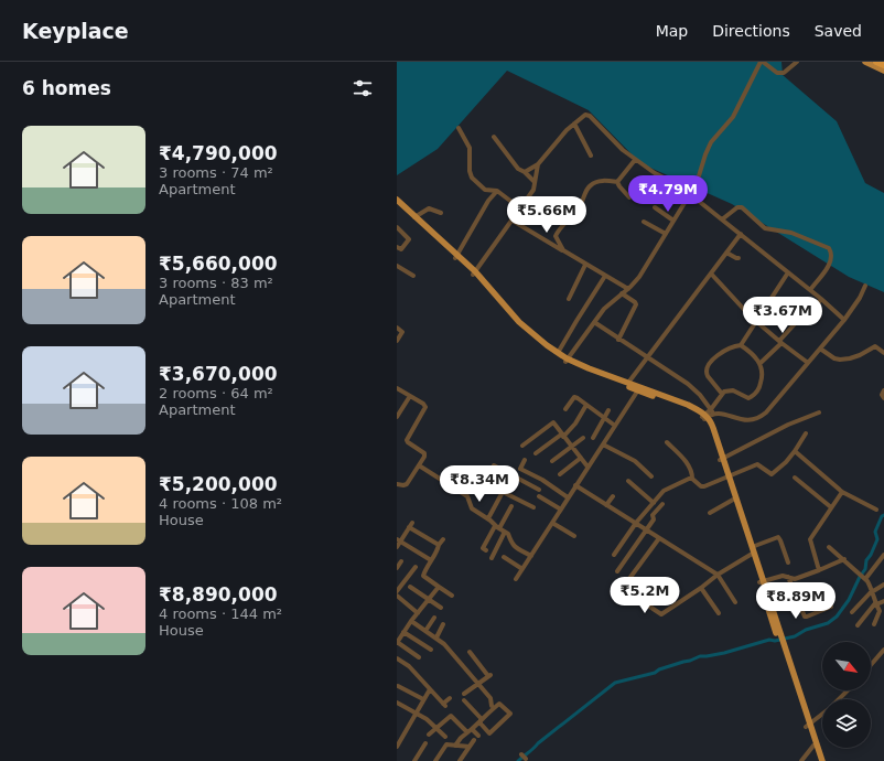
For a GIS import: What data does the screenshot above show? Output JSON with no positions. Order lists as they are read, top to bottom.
{
  "north": "bottom right",
  "page": {
    "header": "Keyplace",
    "nav": ["Map", "Directions", "Saved"],
    "heading": "6 homes",
    "list": [
      {
        "name": "₹4,790,000",
        "note": "3 rooms · 74 m² · Apartment"
      },
      {
        "name": "₹5,660,000",
        "note": "3 rooms · 83 m² · Apartment"
      },
      {
        "name": "₹3,670,000",
        "note": "2 rooms · 64 m² · Apartment"
      },
      {
        "name": "₹5,200,000",
        "note": "4 rooms · 108 m² · House"
      },
      {
        "name": "₹8,890,000",
        "note": "4 rooms · 144 m² · House"
      }
    ],
    "price": [
      "₹4.79M",
      "₹5.66M",
      "₹3.67M",
      "₹8.34M",
      "₹5.2M",
      "₹8.89M"
    ]
  }
}
